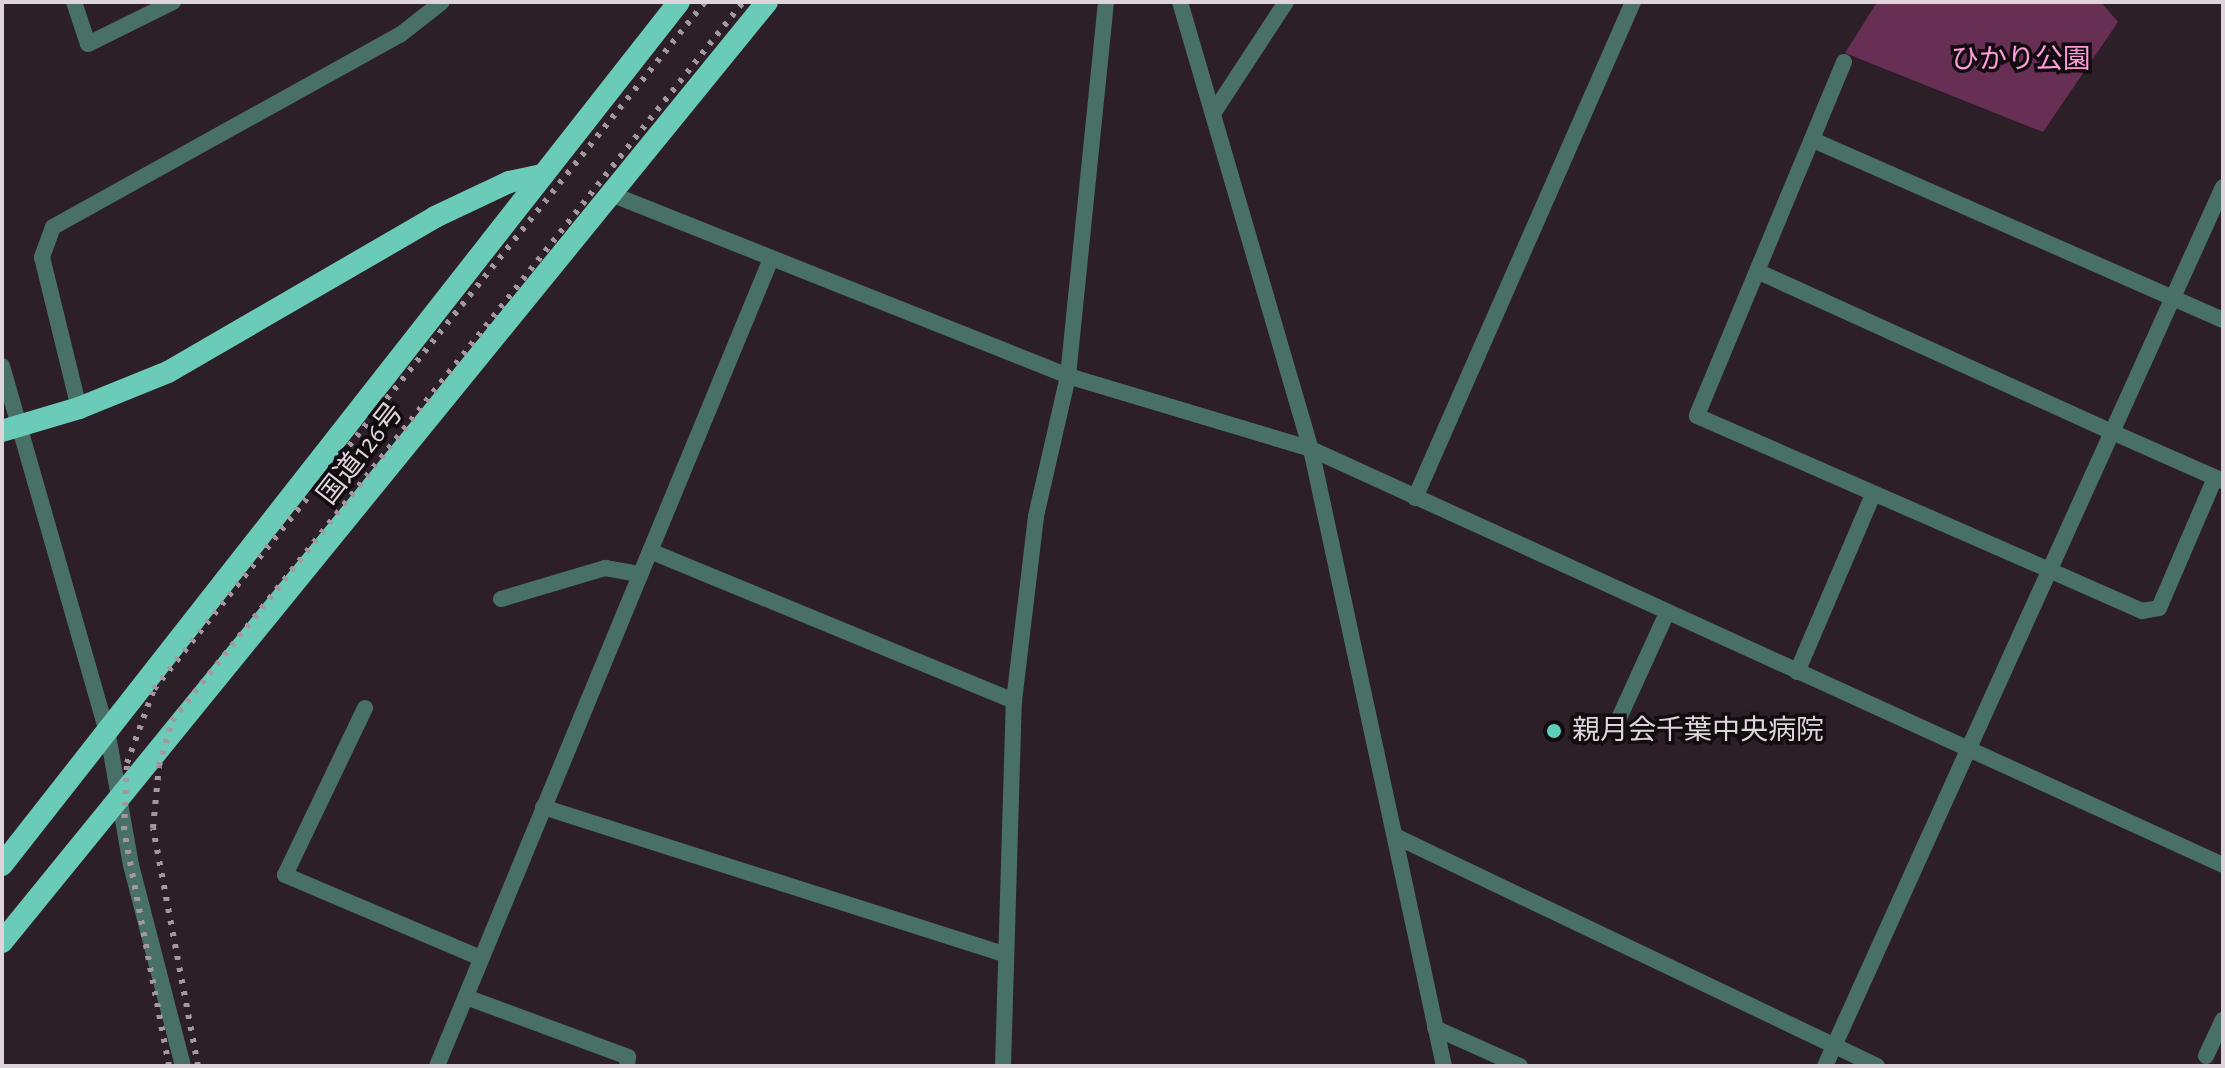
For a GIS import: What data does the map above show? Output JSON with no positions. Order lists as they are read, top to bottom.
{
  "streets": {
    "highway": ["国道126号"]
  },
  "parks": ["ひかり公園"],
  "places": ["親月会千葉中央病院"]
}
